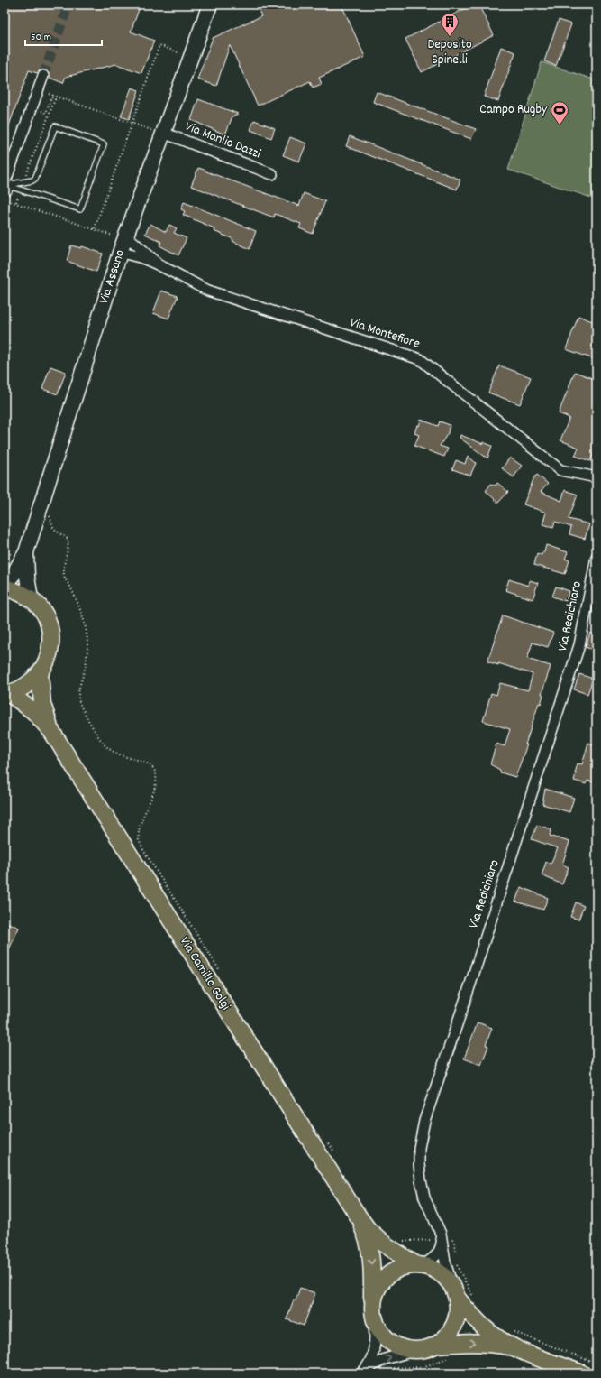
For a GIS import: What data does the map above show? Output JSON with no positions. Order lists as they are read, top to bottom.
{
  "streets": {
    "main road": ["Via Assano", "Via Camillo Golgi"],
    "street": ["Via Manlio Dazzi", "Via Montefiore", "Via Redichiaro"]
  },
  "crossings": [
    ["Via Manlio Dazzi", "Via Assano"],
    ["Via Assano", "Via Montefiore"],
    ["Via Redichiaro", "Via Camillo Golgi"]
  ],
  "places": {
    "building": ["Deposito Spinelli"],
    "sports": ["Campo Rugby"]
  },
  "scale_bar": "50 m"
}
